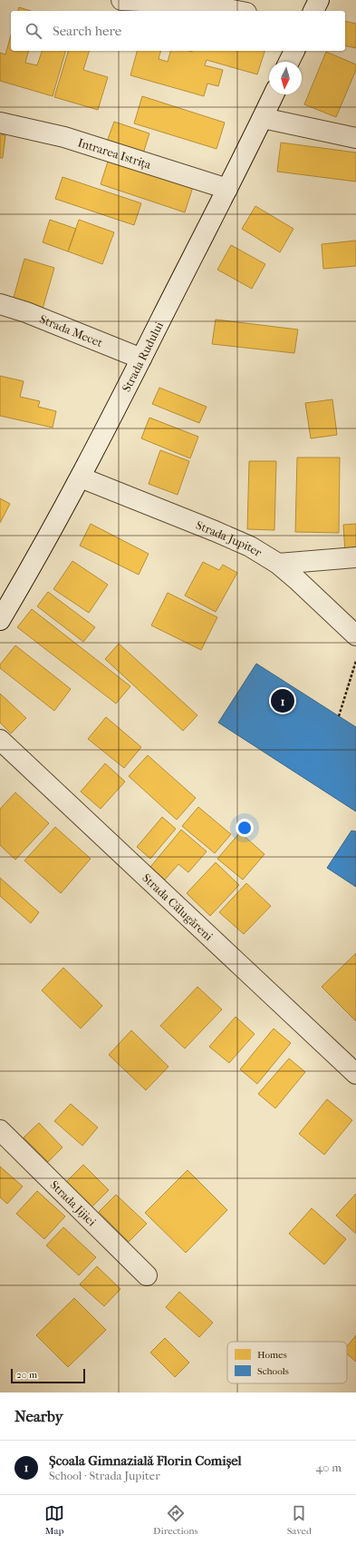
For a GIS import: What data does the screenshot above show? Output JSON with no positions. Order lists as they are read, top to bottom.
{
  "streets": {
    "street": [
      "Intrarea Istrița",
      "Strada Mecet",
      "Strada Rudului",
      "Strada Jupiter",
      "Strada Călugăreni",
      "Strada Jijiei"
    ]
  },
  "crossings": [
    ["Intrarea Istrița", "Strada Rudului"],
    ["Strada Mecet", "Strada Rudului"],
    ["Strada Rudului", "Strada Jupiter"]
  ],
  "legend": ["Homes", "Schools"],
  "scale_bar": "20 m",
  "north": "bottom",
  "page": {
    "search": "Search here",
    "pins": "1",
    "scale": "20 m",
    "heading": "Nearby",
    "list": [
      {
        "mark": "1",
        "name": "Școala Gimnazială Florin Comișel",
        "note": "School · Strada Jupiter",
        "value": "40 m"
      }
    ],
    "nav": ["Map", "Directions", "Saved"]
  }
}
